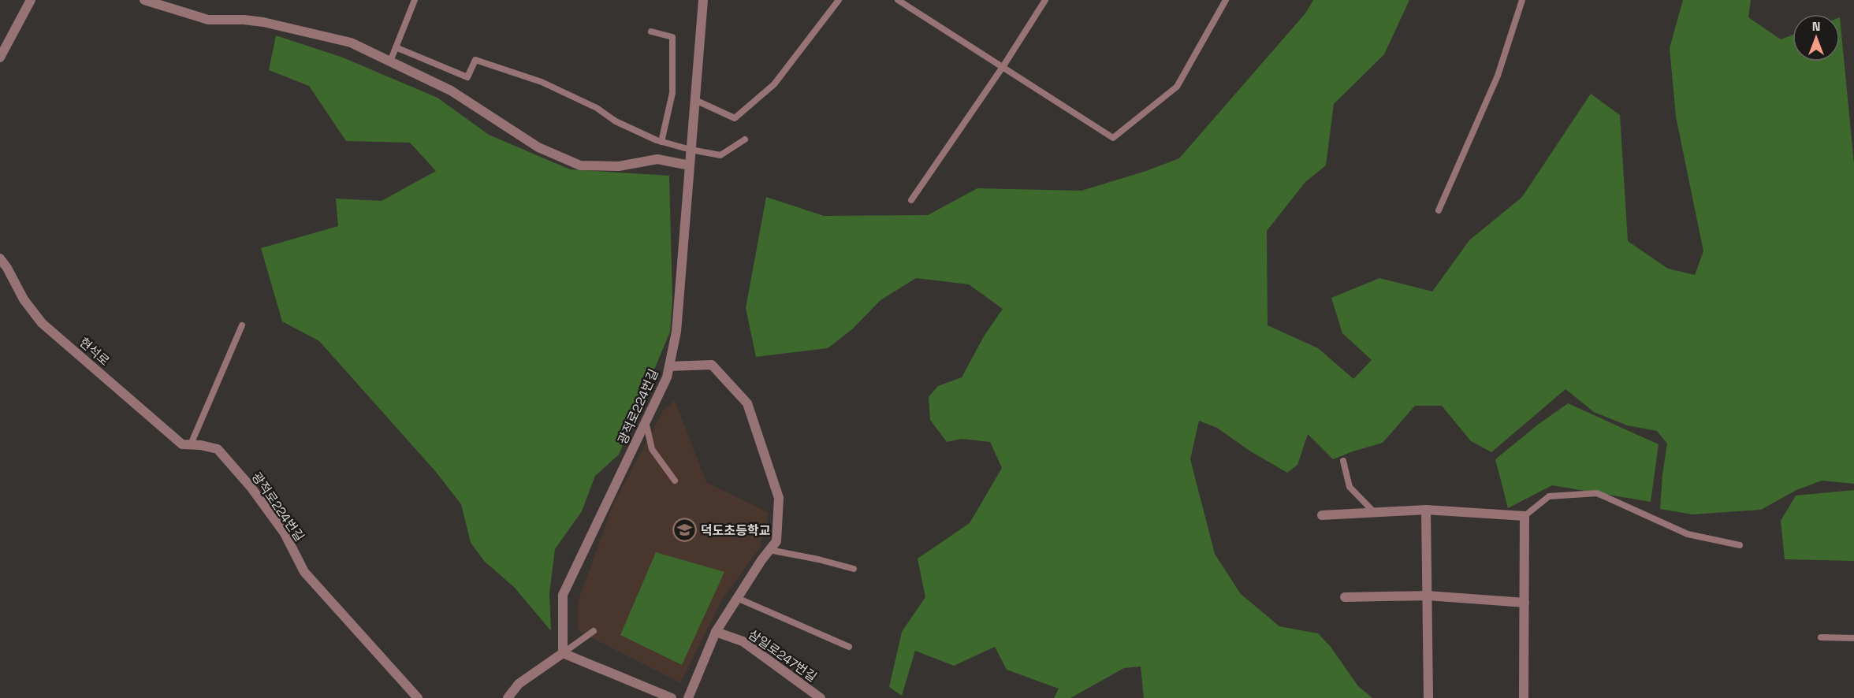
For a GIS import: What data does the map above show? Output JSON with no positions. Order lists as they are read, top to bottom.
{
  "streets": {
    "street": ["현석로", "광적로224번길", "삼일로247번길"]
  },
  "crossings": [
    ["현석로", "광적로224번길"]
  ],
  "places": {
    "school or university": ["덕도초등학교"]
  },
  "north": "top"
}
